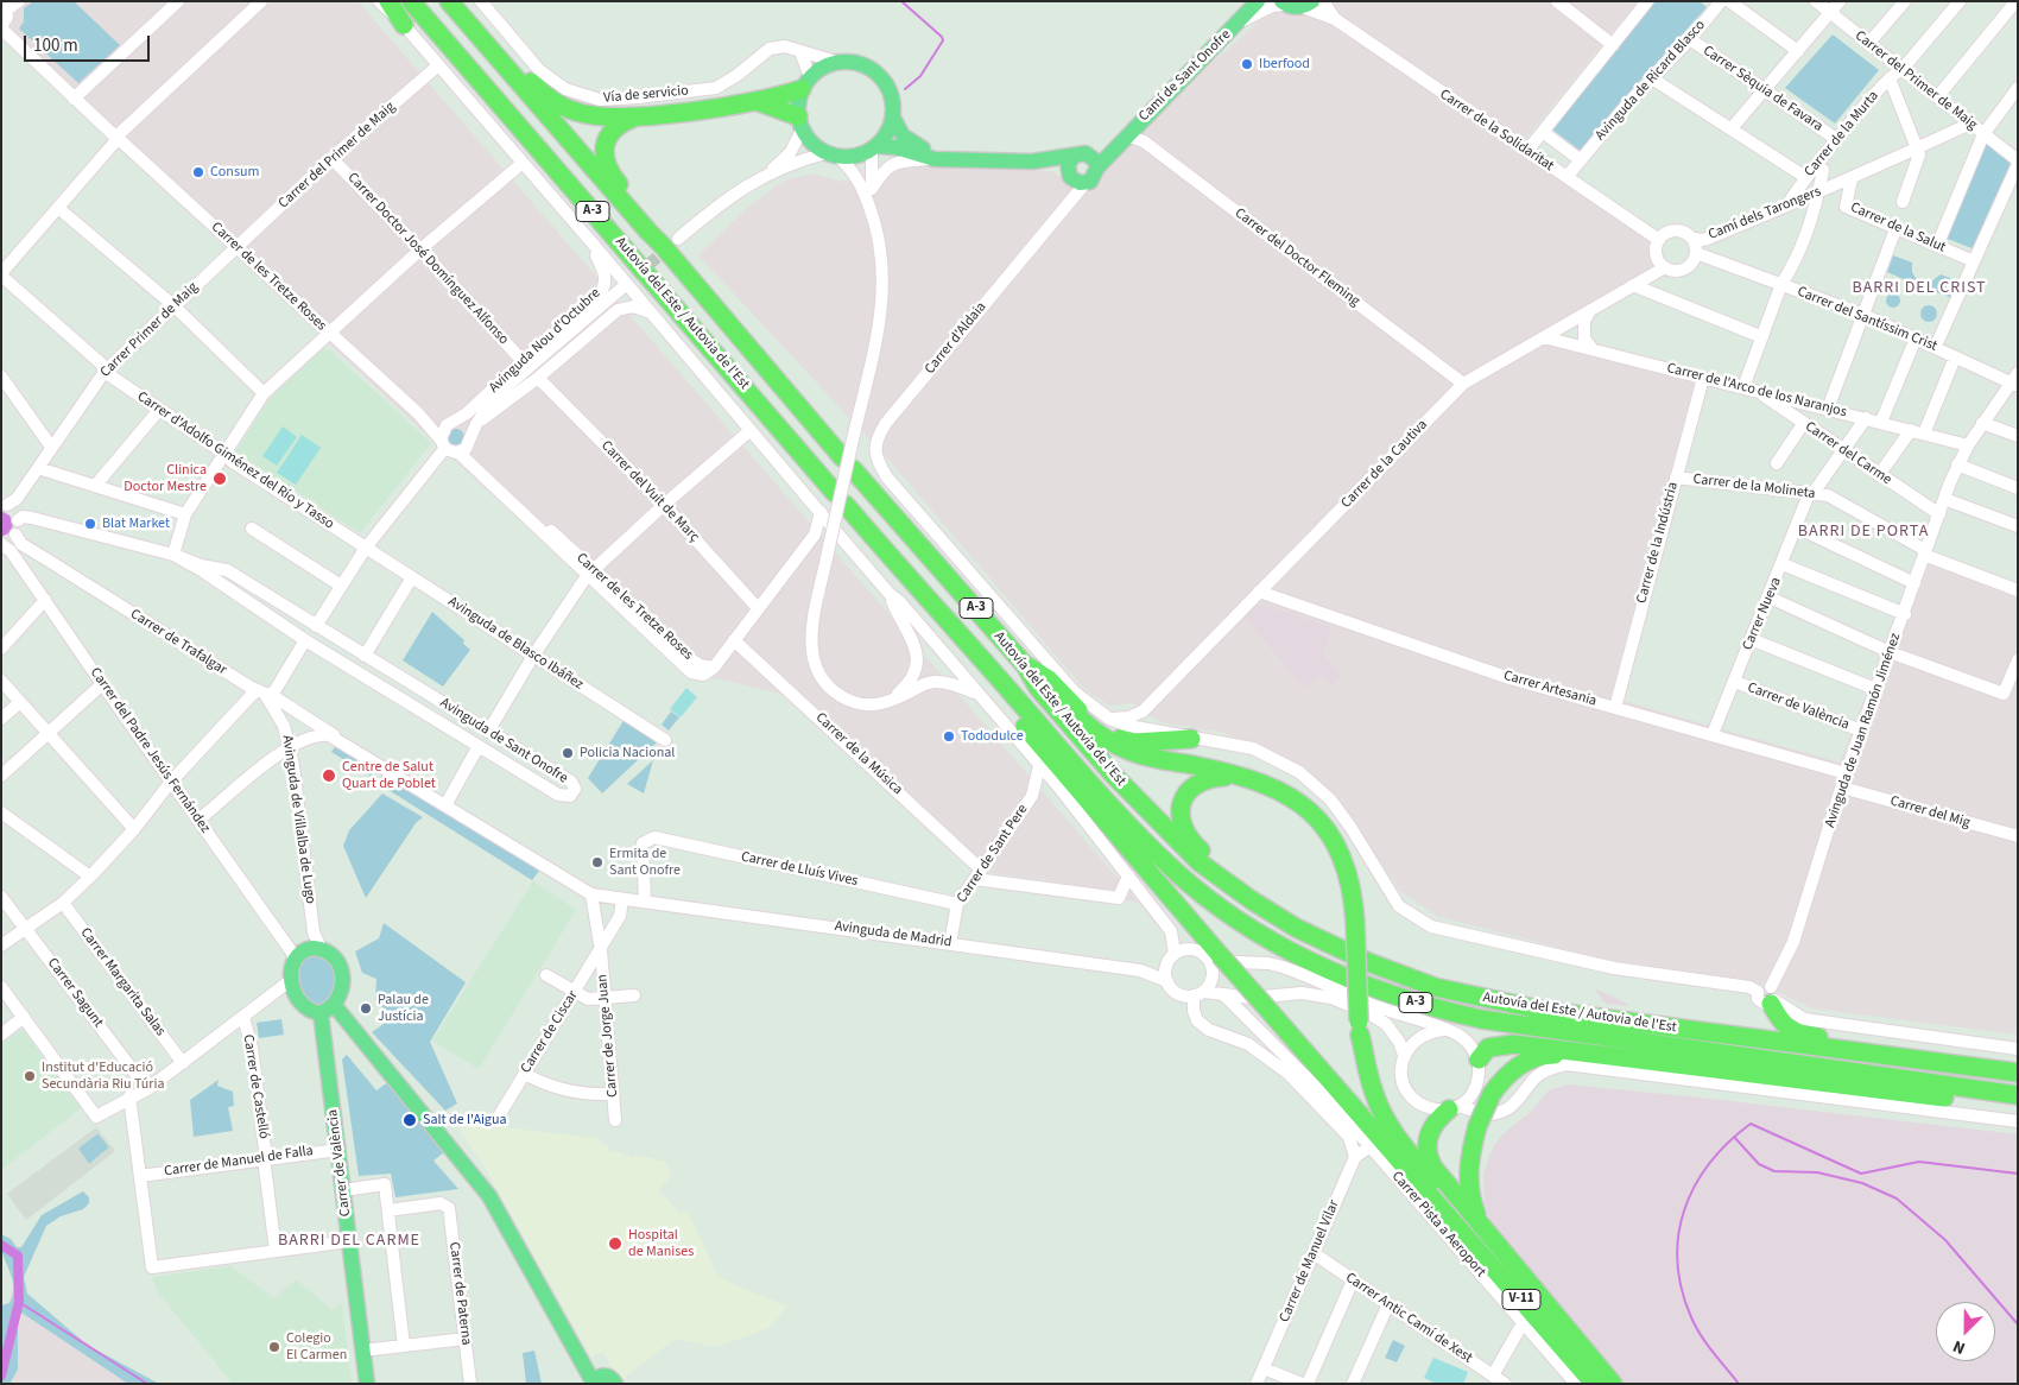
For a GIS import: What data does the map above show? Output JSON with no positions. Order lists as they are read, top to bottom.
{
  "streets": {
    "highway": ["A-3", "Autovía del Este / Autovia de l'Est", "V-11"],
    "main road": ["Camí de Sant Onofre", "Carrer de València"],
    "street": [
      "Avinguda de Ricard Blasco",
      "Carrer del Primer de Maig",
      "Carrer Sèquia de Favara",
      "Vía de servicio",
      "Carrer de la Solidaritat",
      "Carrer de la Murta",
      "Camí dels Tarongers",
      "Carrer de la Salut",
      "Carrer del Doctor Fleming",
      "Carrer Doctor José Domínguez Alfonso",
      "Carrer de les Tretze Roses",
      "Carrer del Santíssim Crist",
      "Carrer Primer de Maig",
      "Carrer d'Aldaia",
      "Avinguda Nou d'Octubre",
      "Carrer de l'Arco de los Naranjos",
      "Carrer del Carme",
      "Carrer d'Adolfo Giménez del Río y Tasso",
      "Carrer de la Cautiva",
      "Carrer de la Molineta",
      "Carrer del Vuit de Març",
      "Carrer de la Indústria",
      "Carrer Nueva",
      "Carrer de Trafalgar",
      "Avinguda de Blasco Ibáñez",
      "Carrer Artesania",
      "Avinguda de Juan Ramón Jiménez",
      "Avinguda de Sant Onofre",
      "Carrer del Padre Jesús Fernández",
      "Carrer de la Música",
      "Carrer del Mig",
      "Avinguda de Villalba de Lugo",
      "Carrer de Sant Pere",
      "Carrer de Lluís Vives",
      "Avinguda de Madrid",
      "Carrer Margarita Salas",
      "Carrer Sagunt",
      "Carrer de Ciscar",
      "Carrer de Jorge Juan",
      "Carrer de Castelló",
      "Carrer de Manuel de Falla",
      "Carrer Pista a Aeroport",
      "Carrer de Manuel Vilar",
      "Carrer de Paterna",
      "Carrer Antic Camí de Xest"
    ]
  },
  "crossings": [
    ["Camí de Sant Onofre", "Carrer del Doctor Fleming"],
    ["Camí de Sant Onofre", "Carrer d'Aldaia"],
    ["Avinguda de Ricard Blasco", "Carrer Sèquia de Favara"],
    ["Avinguda de Ricard Blasco", "Carrer de la Solidaritat"],
    ["Carrer del Primer de Maig", "Carrer de la Murta"],
    ["Carrer del Primer de Maig", "Camí dels Tarongers"],
    ["Carrer del Primer de Maig", "Carrer Doctor José Domínguez Alfonso"],
    ["Carrer del Primer de Maig", "Carrer de les Tretze Roses"],
    ["Carrer del Primer de Maig", "Carrer Primer de Maig"],
    ["Carrer Sèquia de Favara", "Carrer de la Murta"],
    ["Carrer de la Solidaritat", "Camí dels Tarongers"],
    ["Carrer de la Solidaritat", "Carrer del Santíssim Crist"],
    ["Carrer de la Solidaritat", "Carrer de la Cautiva"],
    ["Carrer de la Murta", "Camí dels Tarongers"],
    ["Camí dels Tarongers", "Carrer de la Salut"],
    ["Camí dels Tarongers", "Carrer del Santíssim Crist"],
    ["Camí dels Tarongers", "Carrer de la Cautiva"],
    ["Carrer del Doctor Fleming", "Carrer de la Cautiva"],
    ["Carrer Doctor José Domínguez Alfonso", "Avinguda Nou d'Octubre"],
    ["Carrer de les Tretze Roses", "Carrer Primer de Maig"],
    ["Carrer de les Tretze Roses", "Avinguda Nou d'Octubre"],
    ["Carrer de les Tretze Roses", "Carrer de la Música"],
    ["Carrer del Santíssim Crist", "Carrer de la Cautiva"],
    ["Carrer del Santíssim Crist", "Avinguda de Juan Ramón Jiménez"],
    ["Carrer Primer de Maig", "Carrer d'Adolfo Giménez del Río y Tasso"],
    ["Avinguda Nou d'Octubre", "Carrer del Vuit de Març"],
    ["Carrer de l'Arco de los Naranjos", "Carrer del Carme"],
    ["Carrer de l'Arco de los Naranjos", "Carrer de la Cautiva"],
    ["Carrer de l'Arco de los Naranjos", "Carrer de la Indústria"],
    ["Carrer de l'Arco de los Naranjos", "Carrer Nueva"],
    ["Carrer de l'Arco de los Naranjos", "Avinguda de Juan Ramón Jiménez"],
    ["Carrer del Carme", "Carrer Nueva"],
    ["Carrer del Carme", "Avinguda de Juan Ramón Jiménez"],
    ["Carrer d'Adolfo Giménez del Río y Tasso", "Avinguda de Blasco Ibáñez"],
    ["Carrer de la Cautiva", "Carrer Artesania"],
    ["Carrer de la Molineta", "Carrer de la Indústria"],
    ["Carrer de la Molineta", "Carrer Nueva"],
    ["Carrer de la Molineta", "Avinguda de Juan Ramón Jiménez"],
    ["Carrer de la Indústria", "Carrer Artesania"],
    ["Carrer Nueva", "Carrer Artesania"],
    ["Carrer Nueva", "Carrer de València"],
    ["Carrer de Trafalgar", "Carrer del Padre Jesús Fernández"],
    ["Carrer de Trafalgar", "Avinguda de Villalba de Lugo"],
    ["Carrer de Trafalgar", "Carrer de Lluís Vives"],
    ["Carrer de Trafalgar", "Avinguda de Madrid"],
    ["Carrer de Trafalgar", "Carrer de Ciscar"],
    ["Carrer de Trafalgar", "Carrer de Jorge Juan"],
    ["Carrer Artesania", "Avinguda de Juan Ramón Jiménez"],
    ["Carrer de València", "Avinguda de Juan Ramón Jiménez"],
    ["Carrer de València", "Carrer del Padre Jesús Fernández"],
    ["Carrer de València", "Avinguda de Villalba de Lugo"],
    ["Carrer de València", "Carrer de Manuel de Falla"],
    ["Avinguda de Juan Ramón Jiménez", "Carrer del Mig"],
    ["Carrer del Padre Jesús Fernández", "Avinguda de Villalba de Lugo"],
    ["Carrer de la Música", "Carrer de Sant Pere"],
    ["Carrer de Sant Pere", "Carrer de Lluís Vives"],
    ["Carrer de Sant Pere", "Avinguda de Madrid"],
    ["Carrer de Lluís Vives", "Avinguda de Madrid"],
    ["Carrer de Ciscar", "Carrer de Jorge Juan"],
    ["Carrer de Castelló", "Carrer de Manuel de Falla"],
    ["Carrer de Manuel Vilar", "Carrer Antic Camí de Xest"]
  ],
  "districts": ["BARRI DEL CRIST", "BARRI DE PORTA", "BARRI DEL CARME"],
  "places": [
    "Iberfood",
    "Consum",
    "Clinica Doctor Mestre",
    "Blat Market",
    "Tododulce",
    "Policia Nacional",
    "Centre de Salut Quart de Poblet",
    "Ermita de Sant Onofre",
    "Palau de Justícia",
    "Institut d'Educació Secundària Riu Túria",
    "Salt de l'Aigua",
    "Hospital de Manises",
    "Colegio El Carmen"
  ],
  "scale_bar": "100 m",
  "north": "bottom left"
}
